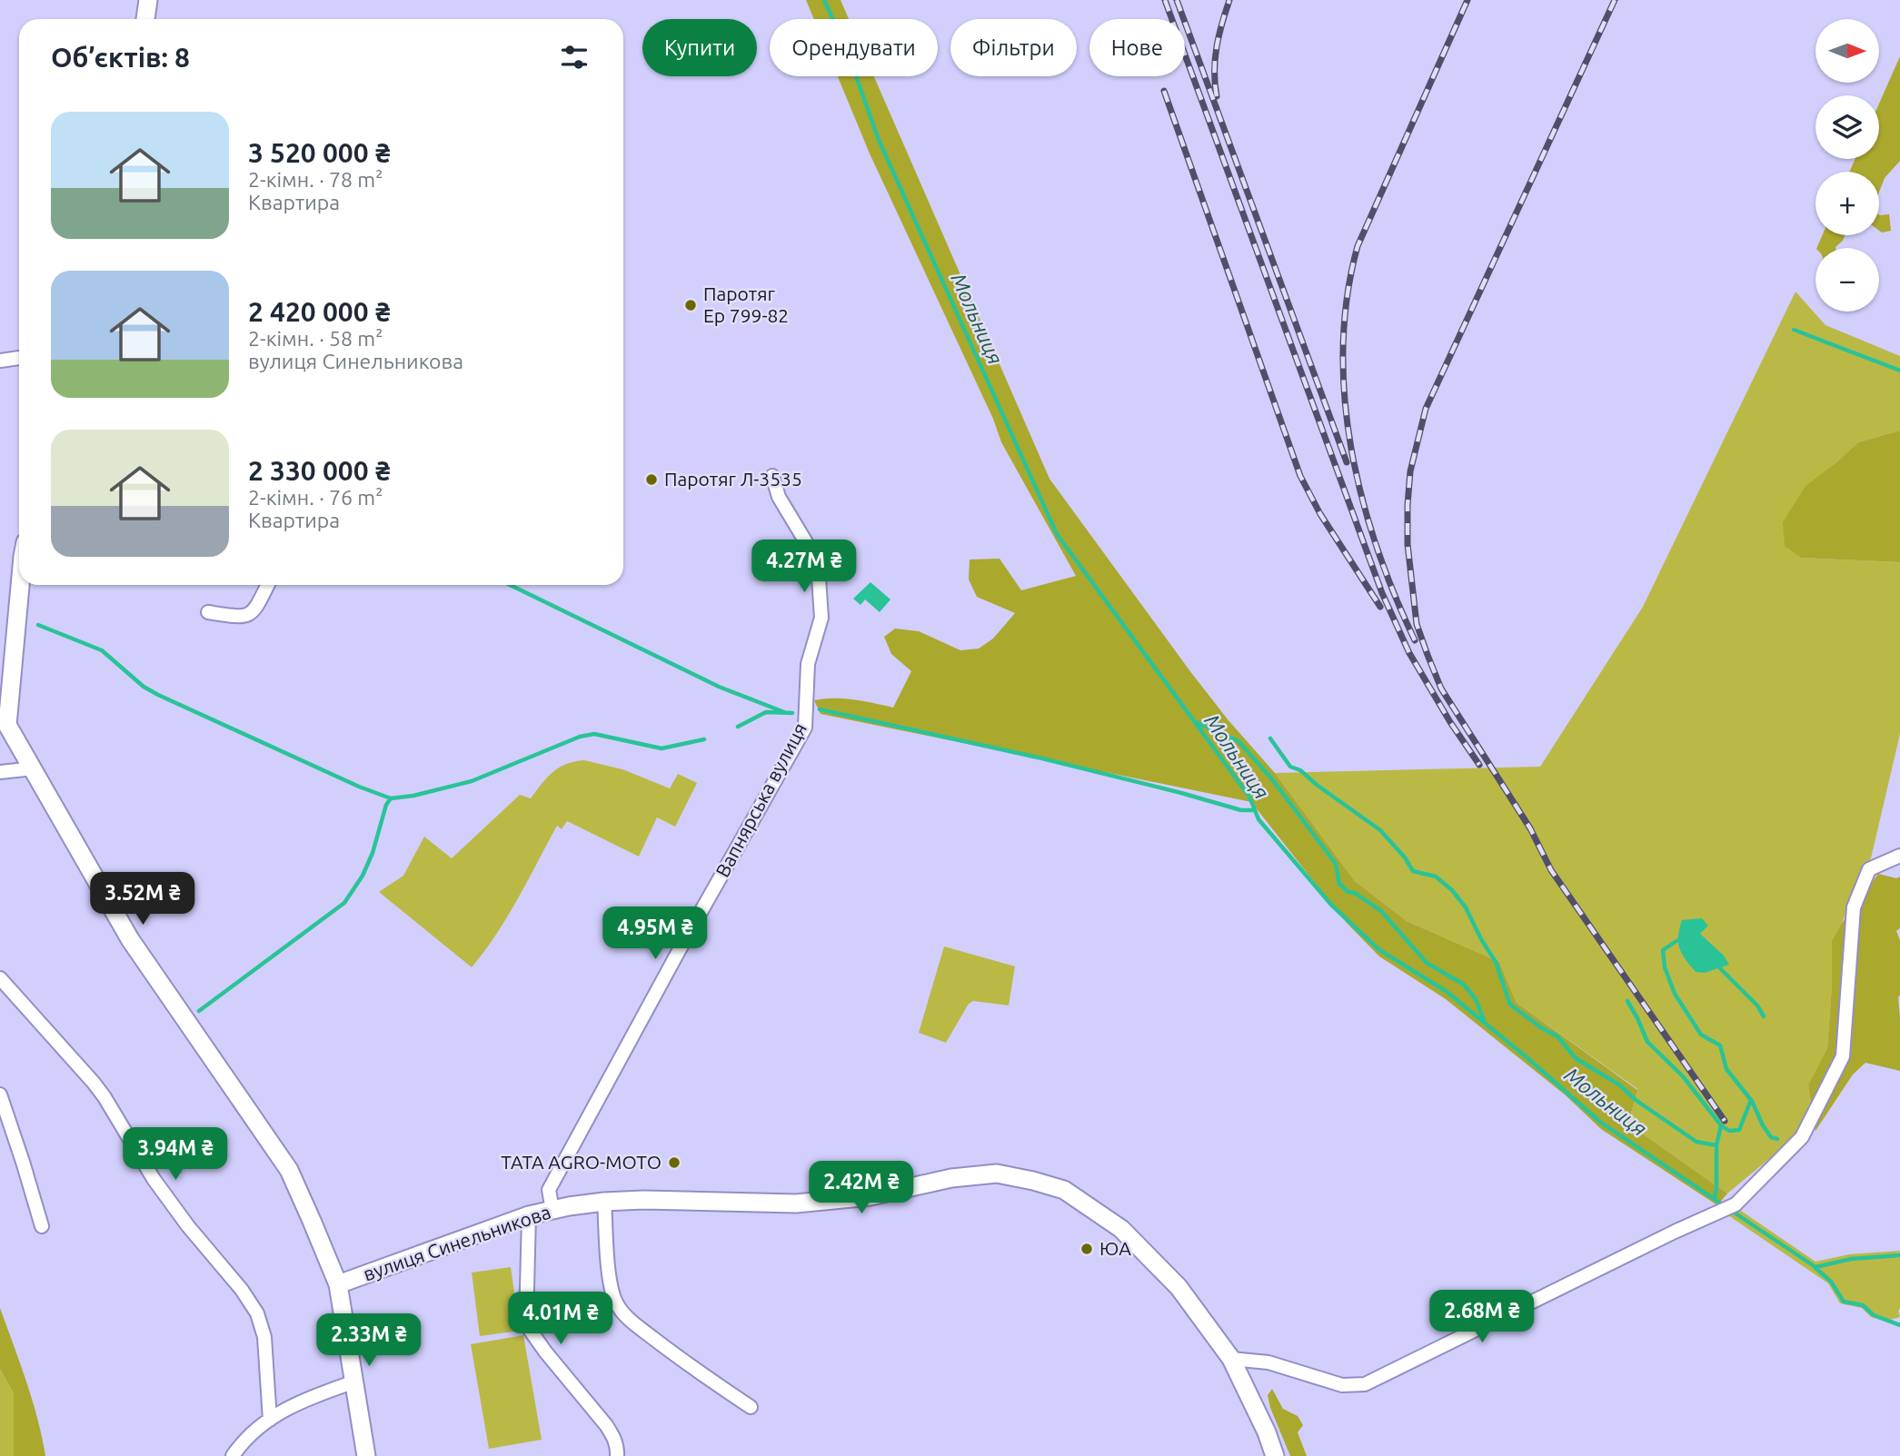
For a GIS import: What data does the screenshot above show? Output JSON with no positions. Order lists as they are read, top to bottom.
{
  "streets": {
    "street": ["Вапнярська вулиця", "вулиця Синельникова"]
  },
  "crossings": [
    ["Вапнярська вулиця", "вулиця Синельникова"]
  ],
  "water": ["Мольниця"],
  "places": [
    "Паротяг Ер 799-82",
    "Паротяг Л-3535",
    "TATA AGRO-MOTO",
    "ЮА"
  ],
  "north": "right",
  "page": {
    "map_buttons": ["+", "−"],
    "chip": [
      "Купити",
      "Орендувати",
      "Фільтри",
      "Нове"
    ],
    "heading": "Об’єктів: 8",
    "list": [
      {
        "name": "3 520 000 ₴",
        "note": "2-кімн. · 78 m² · Квартира"
      },
      {
        "name": "2 420 000 ₴",
        "note": "2-кімн. · 58 m² · вулиця Синельникова"
      },
      {
        "name": "2 330 000 ₴",
        "note": "2-кімн. · 76 m² · Квартира"
      }
    ],
    "price": [
      "4.27M ₴",
      "3.52M ₴",
      "4.95M ₴",
      "3.94M ₴",
      "2.42M ₴",
      "2.68M ₴",
      "4.01M ₴",
      "2.33M ₴"
    ]
  }
}
